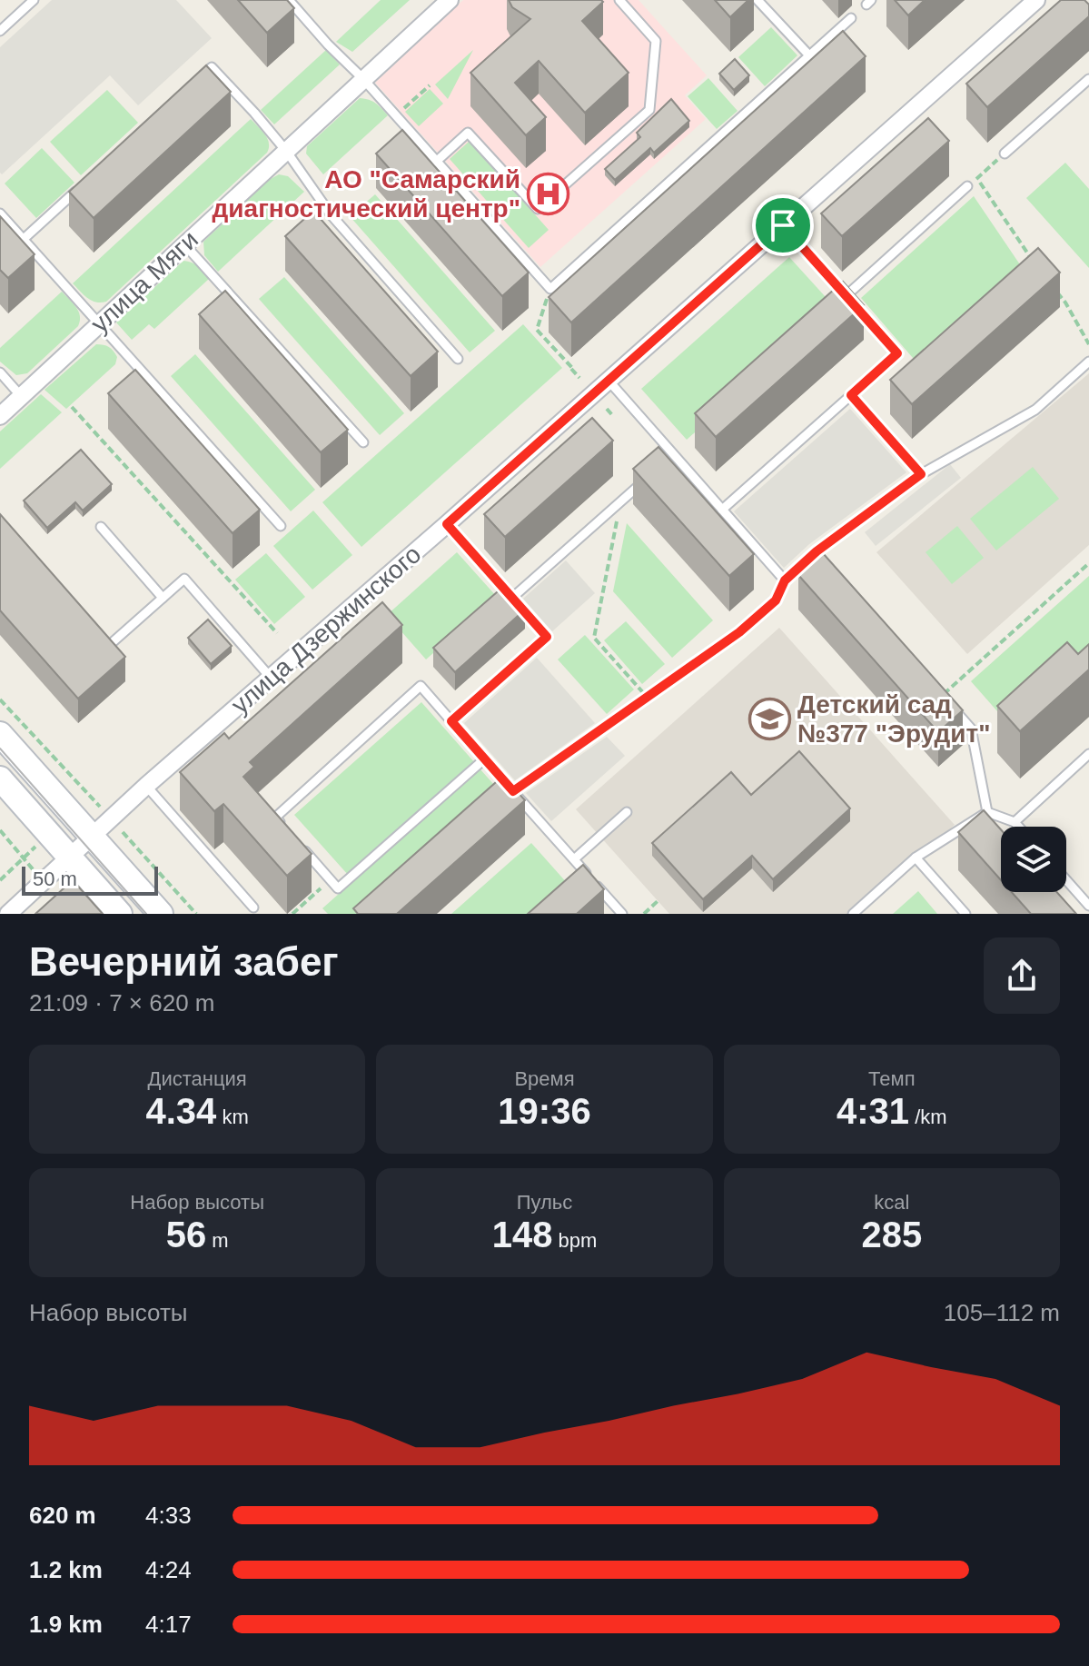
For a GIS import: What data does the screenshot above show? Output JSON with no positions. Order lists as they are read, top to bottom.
{
  "streets": {
    "street": ["улица Мяги", "улица Дзержинского"]
  },
  "places": {
    "hospital": ["АО \"Самарский диагностический центр\""],
    "school or university": ["Детский сад №377 \"Эрудит\""]
  },
  "scale_bar": "50 m",
  "page": {
    "scale": "50 m",
    "heading": ["Вечерний забег", "21:09 · 7 × 620 m"],
    "stats": [
      ["Дистанция", "4.34 km"],
      ["Время", "19:36"],
      ["Темп", "4:31 /km"],
      ["Набор высоты", "56 m"],
      ["Пульс", "148 bpm"],
      ["kcal", "285"]
    ],
    "chart": ["Набор высоты", "105–112 m"],
    "list": [
      {
        "name": "620 m",
        "note": "4:33"
      },
      {
        "name": "1.2 km",
        "note": "4:24"
      },
      {
        "name": "1.9 km",
        "note": "4:17"
      }
    ]
  }
}
